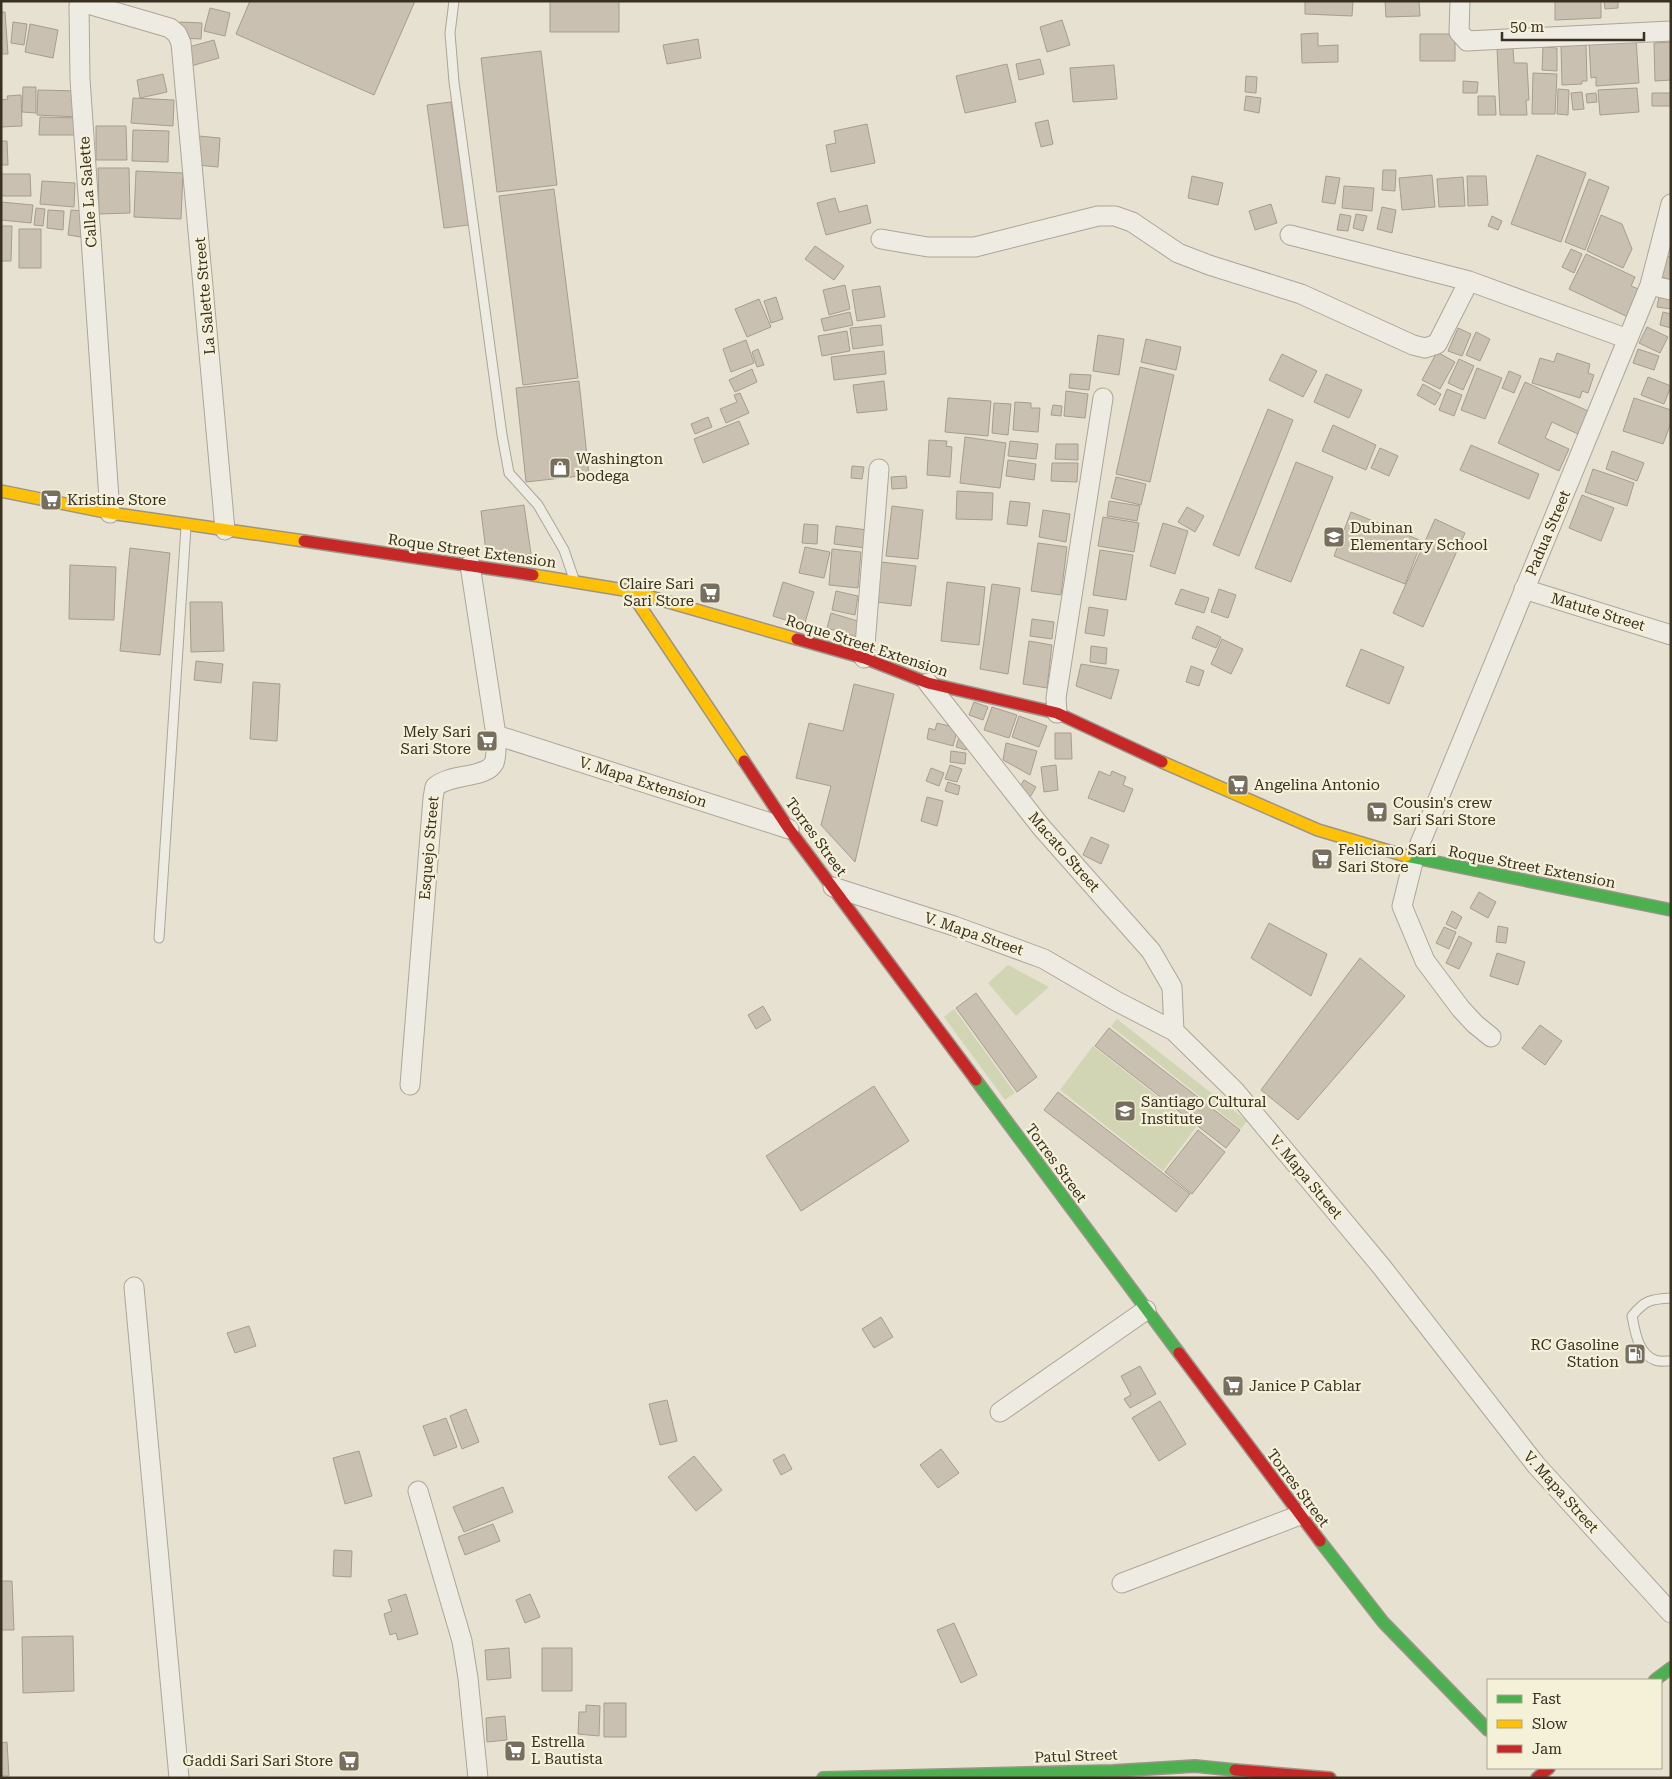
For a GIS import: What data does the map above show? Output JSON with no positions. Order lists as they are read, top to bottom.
{
  "streets": {
    "street": [
      "Calle La Salette",
      "La Salette Street",
      "Padua Street",
      "Roque Street Extension",
      "Matute Street",
      "V. Mapa Extension",
      "Torres Street",
      "Esquejo Street",
      "Macato Street",
      "V. Mapa Street",
      "Patul Street"
    ]
  },
  "crossings": [
    ["Calle La Salette", "La Salette Street"],
    ["Calle La Salette", "Roque Street Extension"],
    ["La Salette Street", "Roque Street Extension"],
    ["Padua Street", "Roque Street Extension"],
    ["Padua Street", "Matute Street"],
    ["Roque Street Extension", "Torres Street"],
    ["Roque Street Extension", "Esquejo Street"],
    ["Roque Street Extension", "Macato Street"],
    ["V. Mapa Extension", "Torres Street"],
    ["V. Mapa Extension", "Esquejo Street"],
    ["Torres Street", "V. Mapa Street"],
    ["Macato Street", "V. Mapa Street"]
  ],
  "places": {
    "shop": ["Washington bodega"],
    "supermarket": [
      "Kristine Store",
      "Claire Sari Sari Store",
      "Mely Sari Sari Store",
      "Angelina Antonio",
      "Cousin's crew Sari Sari Store",
      "Feliciano Sari Sari Store",
      "Janice P Cablar",
      "Estrella L Bautista",
      "Gaddi Sari Sari Store"
    ],
    "school or university": ["Dubinan Elementary School", "Santiago Cultural Institute"],
    "fuel station": ["RC Gasoline Station"]
  },
  "legend": ["Fast", "Slow", "Jam"],
  "scale_bar": "50 m"
}
